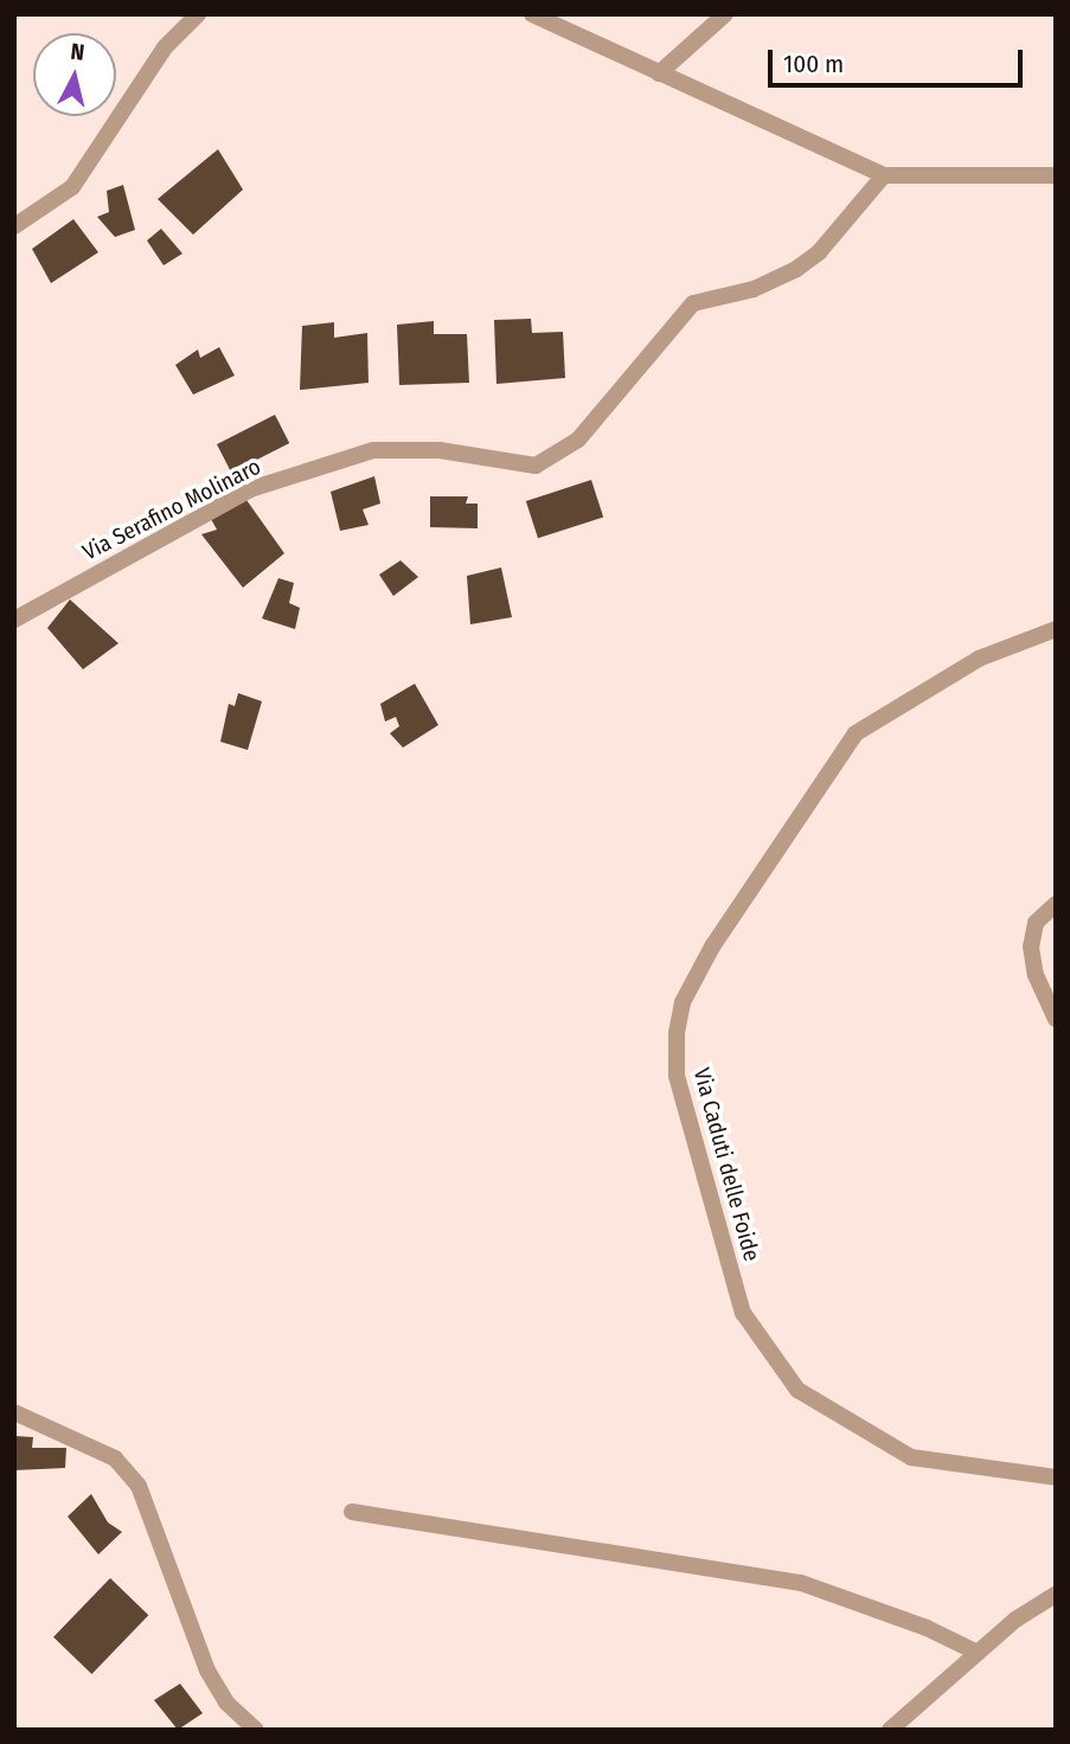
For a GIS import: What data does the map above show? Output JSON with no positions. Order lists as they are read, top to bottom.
{
  "streets": {
    "street": ["Via Serafino Molinaro", "Via Caduti delle Foide"]
  },
  "scale_bar": "100 m",
  "north": "top"
}
